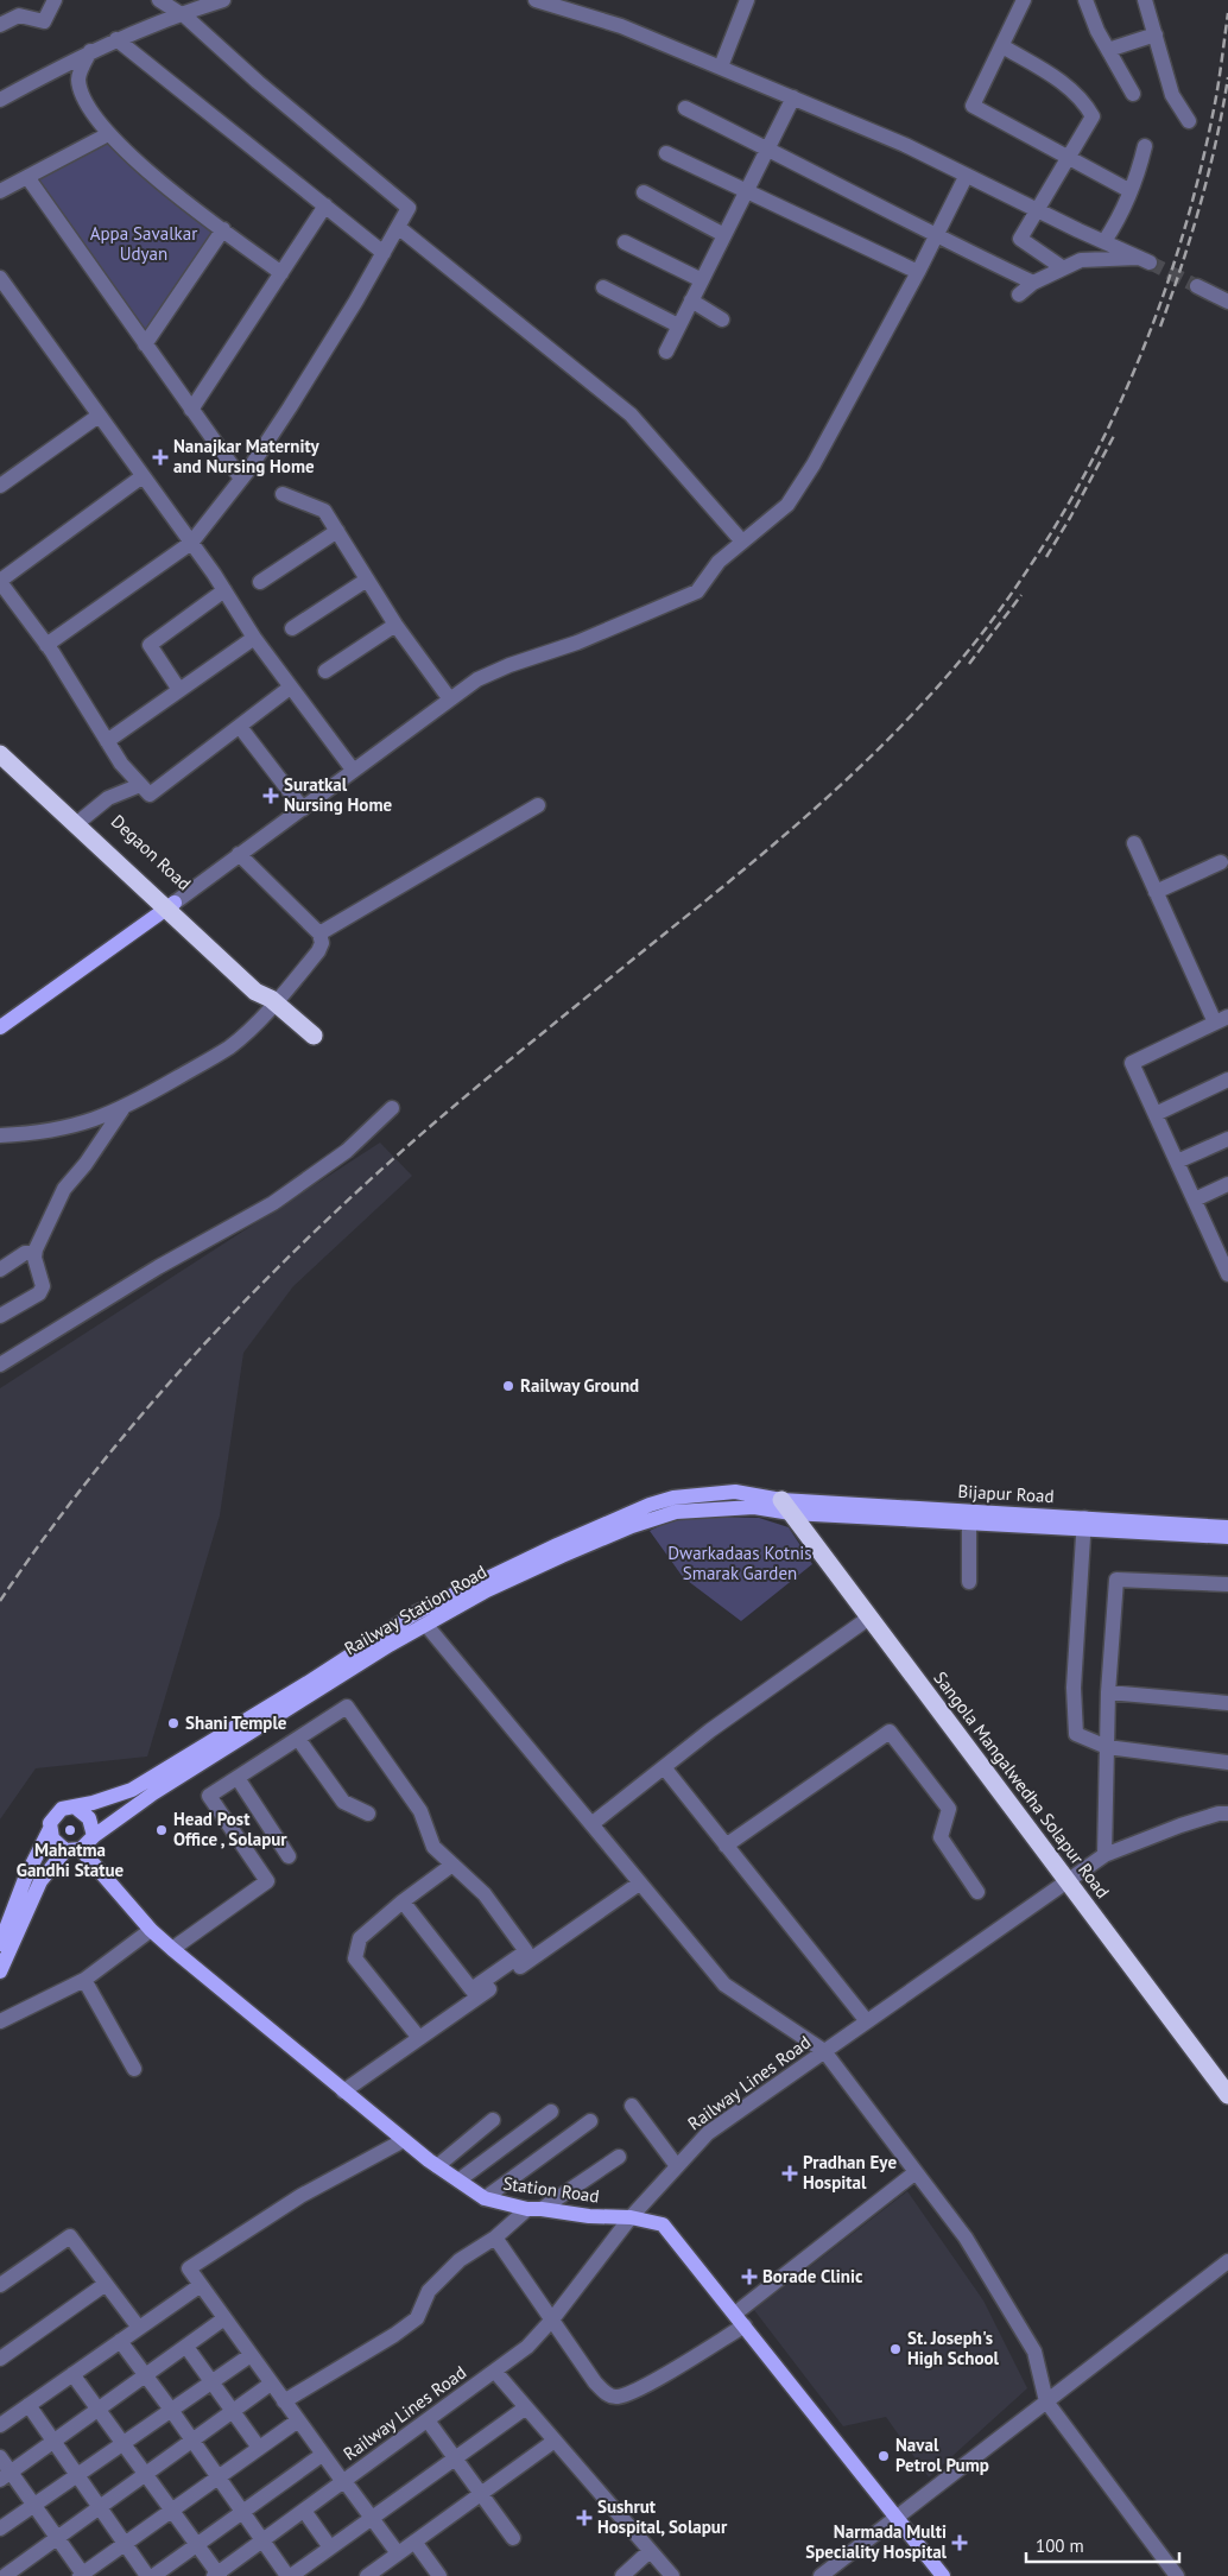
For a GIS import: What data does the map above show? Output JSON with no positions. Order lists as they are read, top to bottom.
{
  "streets": {
    "highway": ["Degaon Road", "Sangola Mangalwedha Solapur Road"],
    "main road": ["Bijapur Road", "Railway Station Road", "Station Road"],
    "street": ["Railway Lines Road"]
  },
  "crossings": [
    ["Bijapur Road", "Railway Station Road"],
    ["Bijapur Road", "Sangola Mangalwedha Solapur Road"],
    ["Railway Station Road", "Sangola Mangalwedha Solapur Road"],
    ["Railway Station Road", "Station Road"],
    ["Sangola Mangalwedha Solapur Road", "Railway Lines Road"],
    ["Railway Lines Road", "Station Road"]
  ],
  "parks": ["Appa Savalkar Udyan", "Dwarkadaas Kotnis Smarak Garden"],
  "places": {
    "health": [
      "Nanajkar Maternity and Nursing Home",
      "Suratkal Nursing Home",
      "Pradhan Eye Hospital",
      "Borade Clinic",
      "Sushrut Hospital, Solapur",
      "Narmada Multi Speciality Hospital"
    ],
    "other": [
      "Railway Ground",
      "Shani Temple",
      "Mahatma Gandhi Statue",
      "Head Post Office , Solapur",
      "St. Joseph's High School",
      "Naval Petrol Pump"
    ]
  },
  "scale_bar": "100 m"
}
